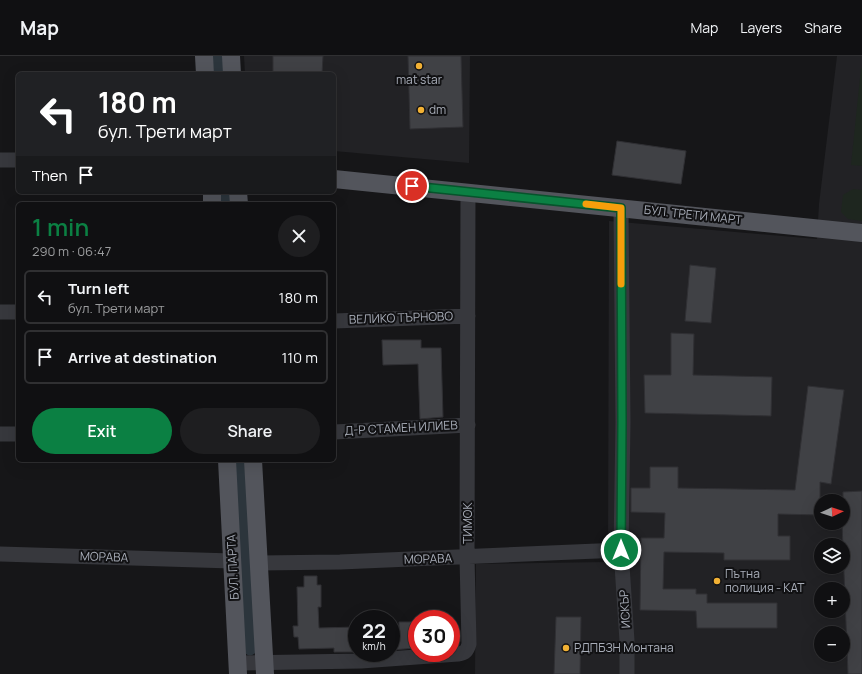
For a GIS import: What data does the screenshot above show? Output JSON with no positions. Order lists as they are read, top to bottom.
{
  "streets": {
    "main road": ["БУЛ. ТРЕТИ МАРТ", "БУЛ. ПАРТА"],
    "street": [
      "ВЕЛИКО ТЪРНОВО",
      "Д-Р СТАМЕН ИЛИЕВ",
      "ТИМОК",
      "МОРАВА",
      "ИСКЪР"
    ]
  },
  "crossings": [
    ["БУЛ. ТРЕТИ МАРТ", "ТИМОК"],
    ["БУЛ. ТРЕТИ МАРТ", "ИСКЪР"],
    ["ВЕЛИКО ТЪРНОВО", "ТИМОК"],
    ["Д-Р СТАМЕН ИЛИЕВ", "ТИМОК"],
    ["ТИМОК", "МОРАВА"],
    ["МОРАВА", "БУЛ. ПАРТА"],
    ["МОРАВА", "ИСКЪР"]
  ],
  "places": [
    "mat star",
    "dm",
    "Пътна полиция - КАТ",
    "РДПБЗН Монтана"
  ],
  "north": "right",
  "page": {
    "header": "Map",
    "nav": ["Map", "Layers", "Share"],
    "turn": ["180 m", "бул. Трети март"],
    "then": "Then",
    "heading": ["1 min", "290 m · 06:47"],
    "list": [
      {
        "name": "Turn left",
        "note": "бул. Трети март",
        "value": "180 m"
      },
      {
        "name": "Arrive at destination",
        "value": "110 m"
      }
    ],
    "buttons": ["Exit", "Share"],
    "map_buttons": ["+", "−"],
    "speed": "22 km/h",
    "limit": "30"
  }
}
